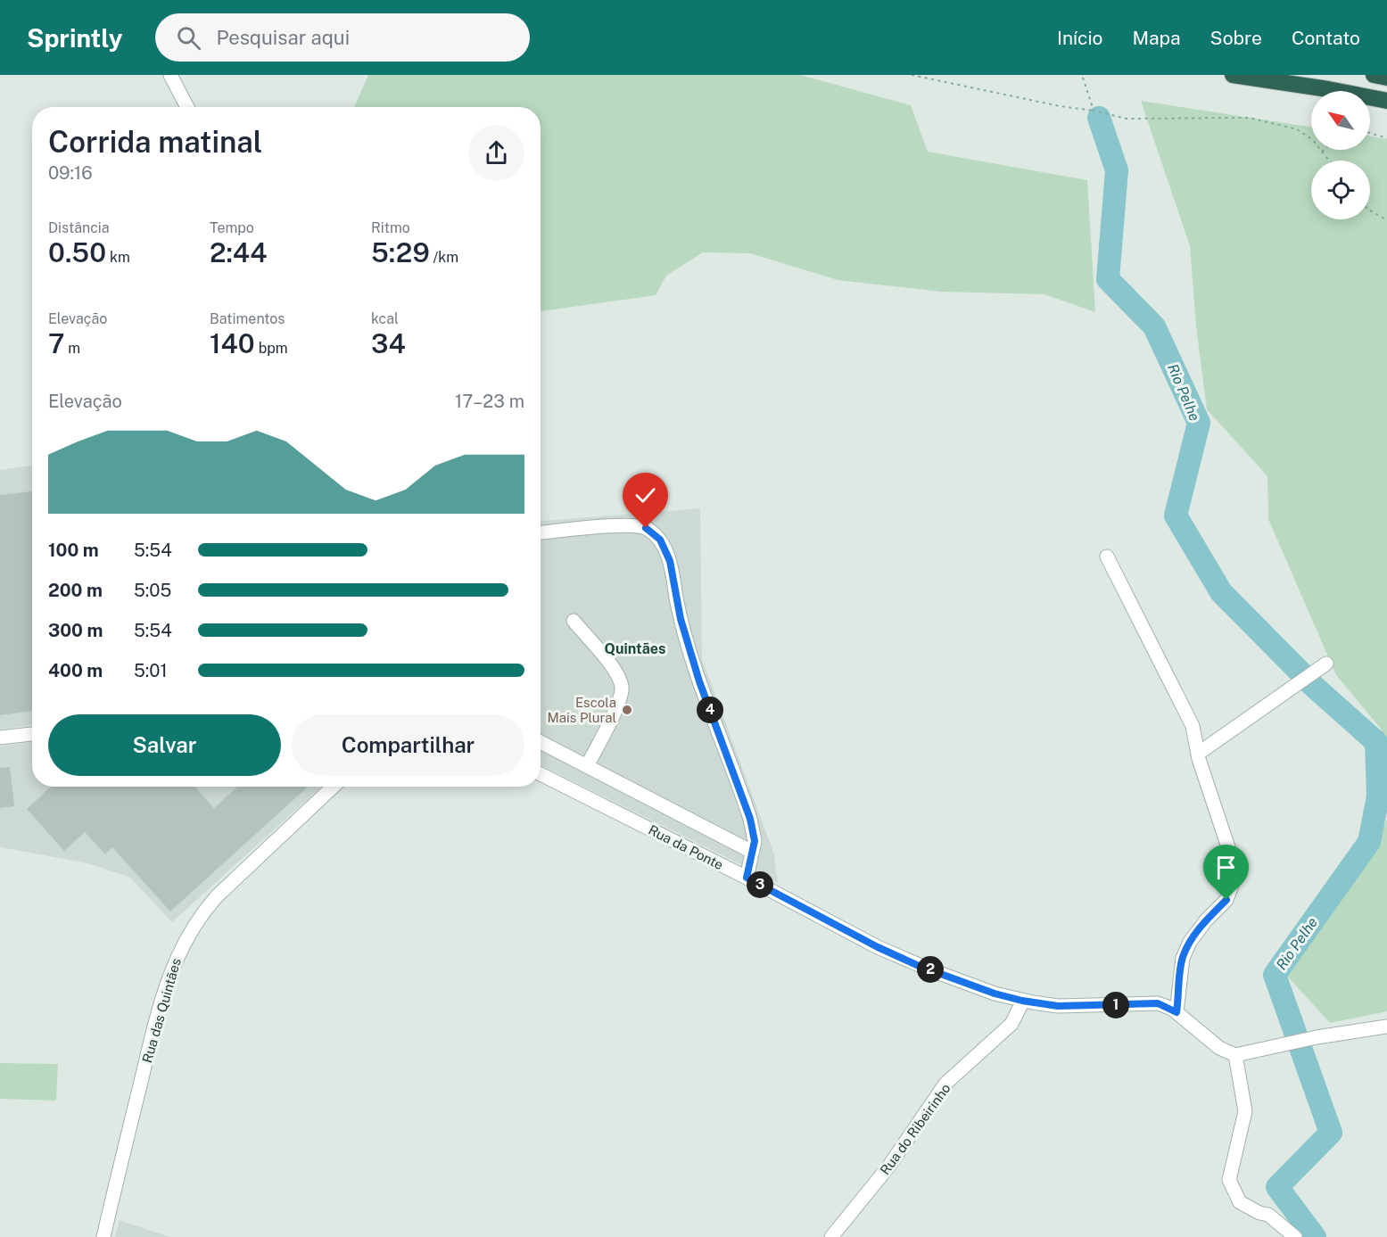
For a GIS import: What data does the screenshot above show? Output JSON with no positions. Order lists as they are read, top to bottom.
{
  "streets": {
    "street": ["Rua da Ponte", "Rua das Quintães", "Rua do Ribeirinho"]
  },
  "crossings": [
    ["Rua da Ponte", "Rua do Ribeirinho"]
  ],
  "districts": ["Quintães"],
  "water": ["Rio Pelhe"],
  "places": ["Escola Mais Plural"],
  "north": "top left",
  "page": {
    "header": "Sprintly",
    "search": "Pesquisar aqui",
    "nav": [
      "Início",
      "Mapa",
      "Sobre",
      "Contato"
    ],
    "heading": ["Corrida matinal", "09:16"],
    "stats": [
      ["Distância", "0.50 km"],
      ["Tempo", "2:44"],
      ["Ritmo", "5:29 /km"],
      ["Elevação", "7 m"],
      ["Batimentos", "140 bpm"],
      ["kcal", "34"]
    ],
    "chart": ["Elevação", "17–23 m"],
    "list": [
      {
        "name": "100 m",
        "note": "5:54"
      },
      {
        "name": "200 m",
        "note": "5:05"
      },
      {
        "name": "300 m",
        "note": "5:54"
      },
      {
        "name": "400 m",
        "note": "5:01"
      }
    ],
    "pins": [
      "4",
      "3",
      "2",
      "1"
    ],
    "buttons": ["Salvar", "Compartilhar"]
  }
}
